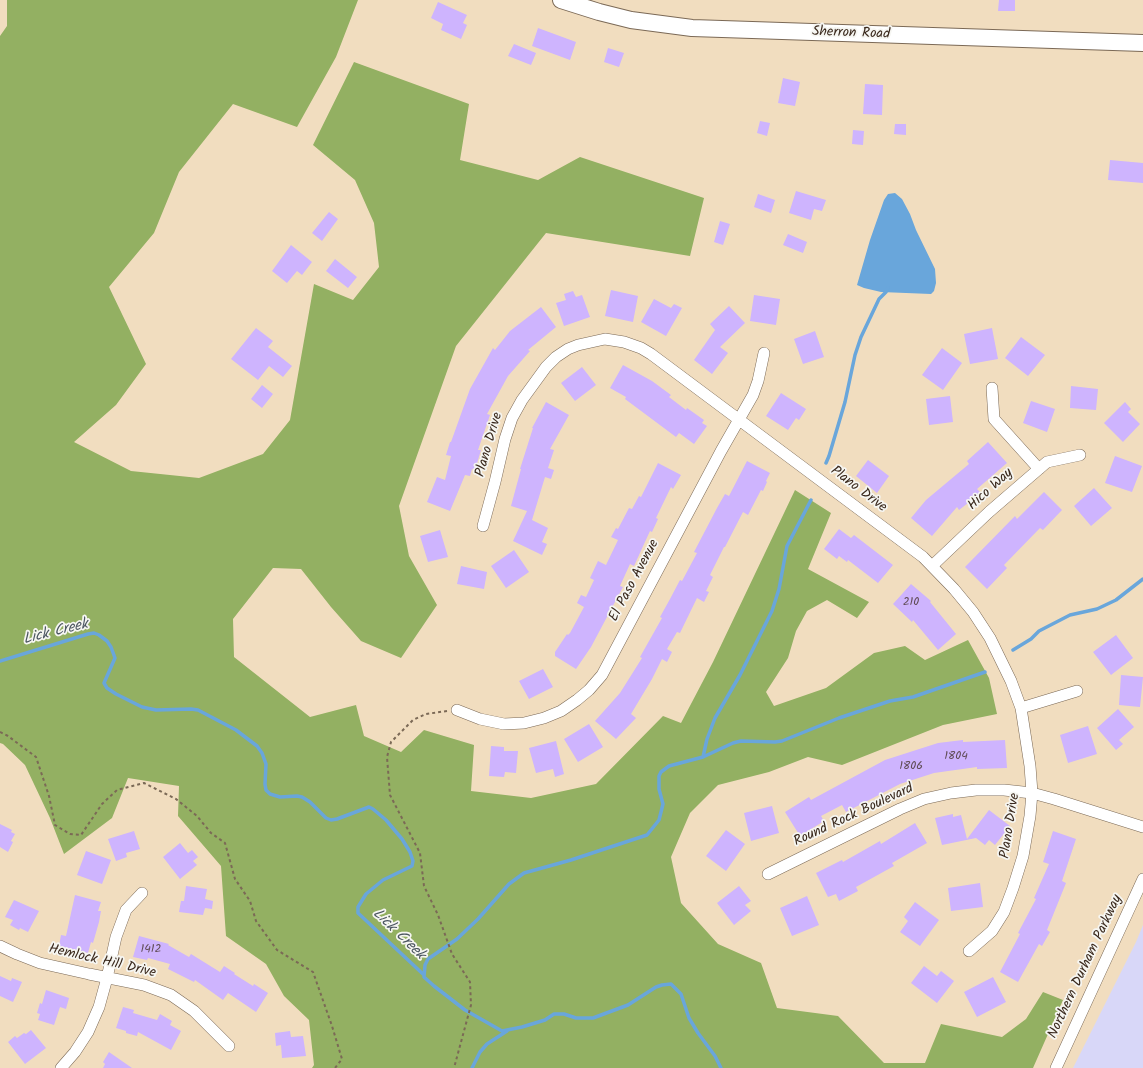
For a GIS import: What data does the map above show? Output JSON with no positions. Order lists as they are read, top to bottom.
{
  "streets": {
    "main road": ["Sherron Road"],
    "street": [
      "Plano Drive",
      "Hico Way",
      "El Paso Avenue",
      "Round Rock Boulevard",
      "Hemlock Hill Drive",
      "Northern Durham Parkway"
    ]
  },
  "crossings": [
    ["Plano Drive", "Hico Way"],
    ["Plano Drive", "El Paso Avenue"],
    ["Plano Drive", "Round Rock Boulevard"]
  ],
  "water": ["Lick Creek"],
  "house_numbers": [
    "210",
    "1804",
    "1806",
    "1412"
  ]
}
